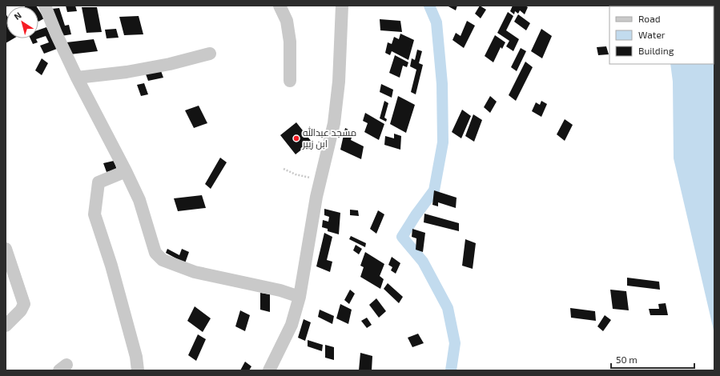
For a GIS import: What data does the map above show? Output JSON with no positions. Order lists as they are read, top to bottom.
{
  "places": ["مسجد عبدالله ابن زبیر"],
  "legend": ["Road", "Water", "Building"],
  "scale_bar": "50 m",
  "north": "top left"
}
